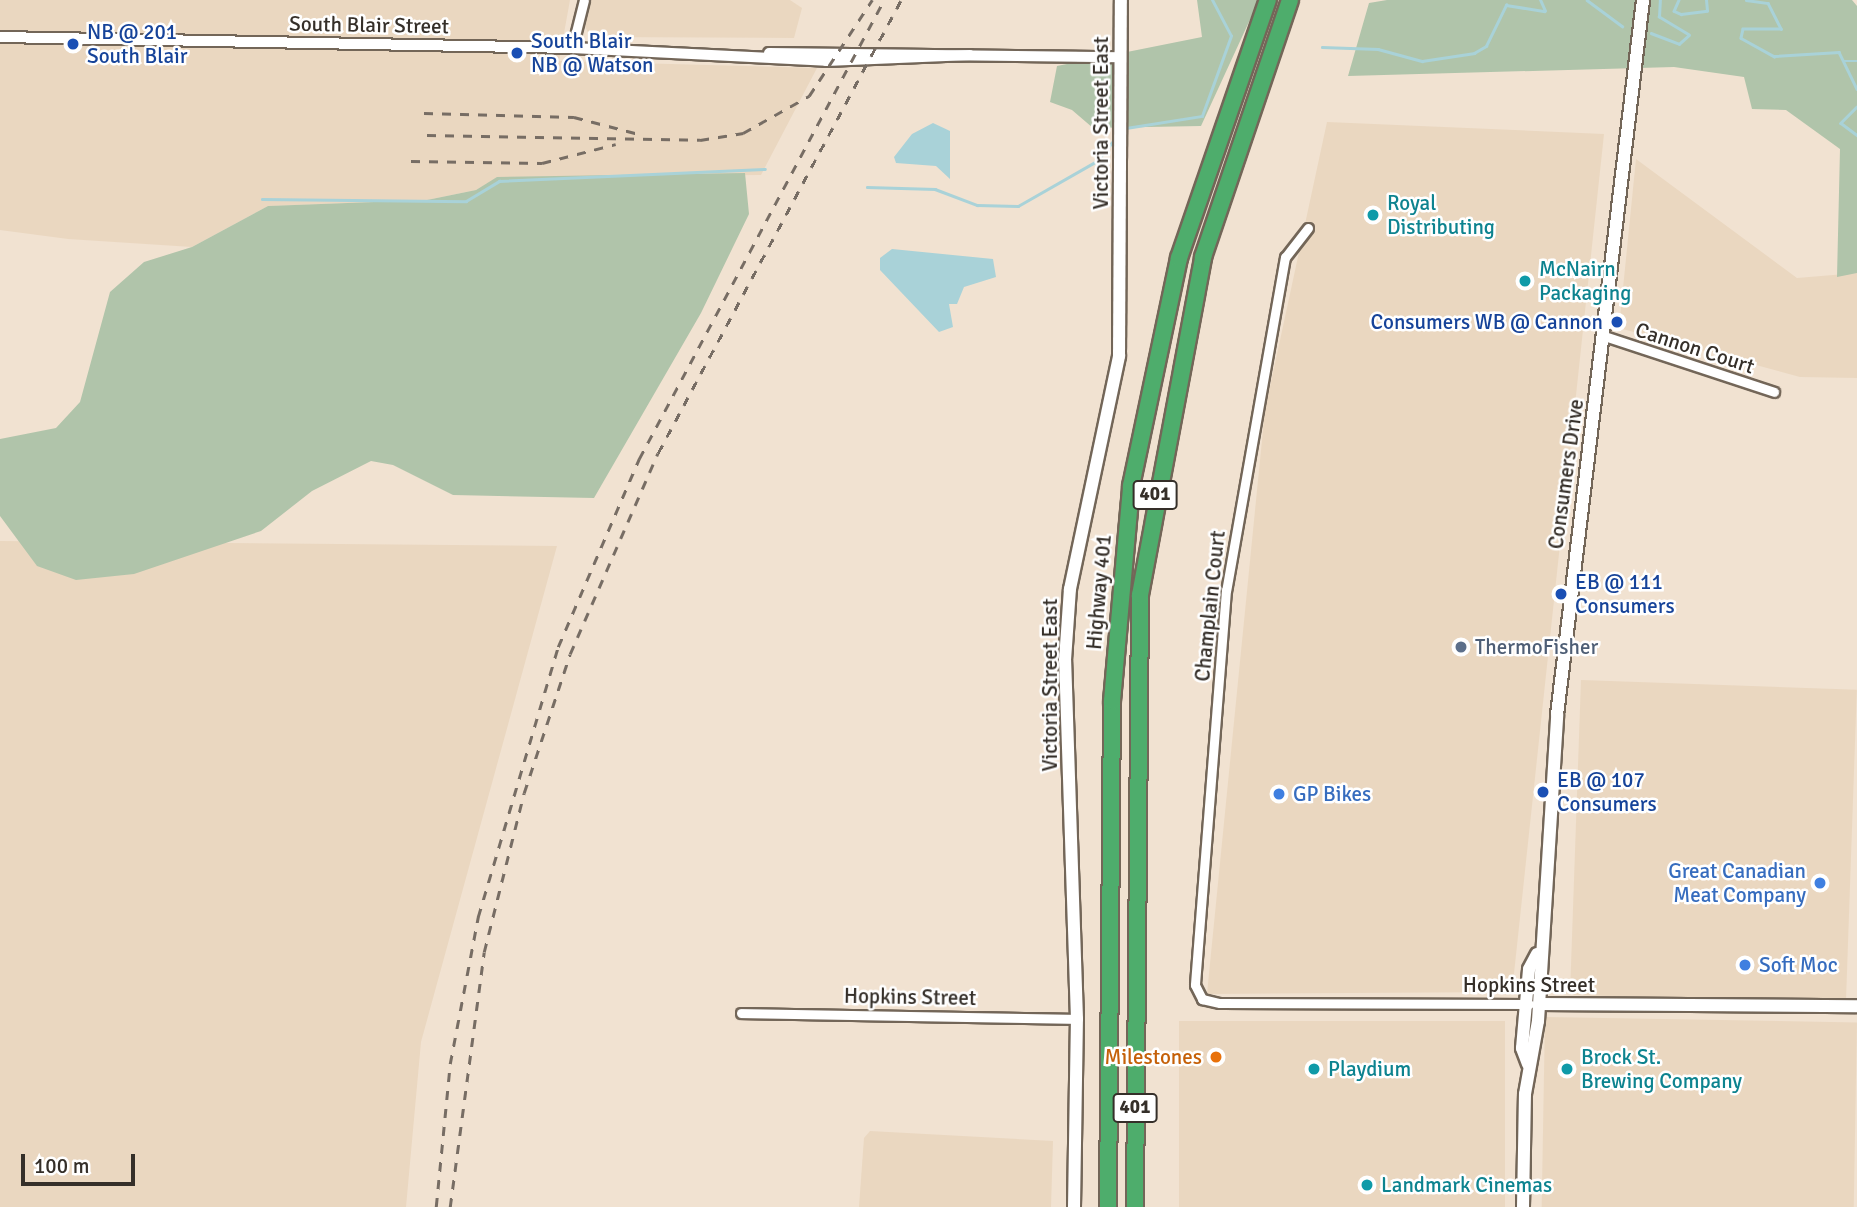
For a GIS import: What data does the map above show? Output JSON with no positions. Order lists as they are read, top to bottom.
{
  "streets": {
    "highway": ["401", "Highway 401"],
    "main road": ["Victoria Street East", "Consumers Drive", "Hopkins Street"],
    "street": ["South Blair Street", "Cannon Court", "Champlain Court"]
  },
  "crossings": [
    ["South Blair Street", "Victoria Street East"],
    ["Victoria Street East", "Hopkins Street"],
    ["Cannon Court", "Consumers Drive"],
    ["Consumers Drive", "Hopkins Street"],
    ["Champlain Court", "Hopkins Street"]
  ],
  "places": [
    "NB @ 201 South Blair",
    "South Blair NB @ Watson",
    "Royal Distributing",
    "McNairn Packaging",
    "Consumers WB @ Cannon",
    "EB @ 111 Consumers",
    "ThermoFisher",
    "EB @ 107 Consumers",
    "GP Bikes",
    "Great Canadian Meat Company",
    "Soft Moc",
    "Milestones",
    "Playdium",
    "Brock St. Brewing Company",
    "Landmark Cinemas"
  ],
  "scale_bar": "100 m"
}
